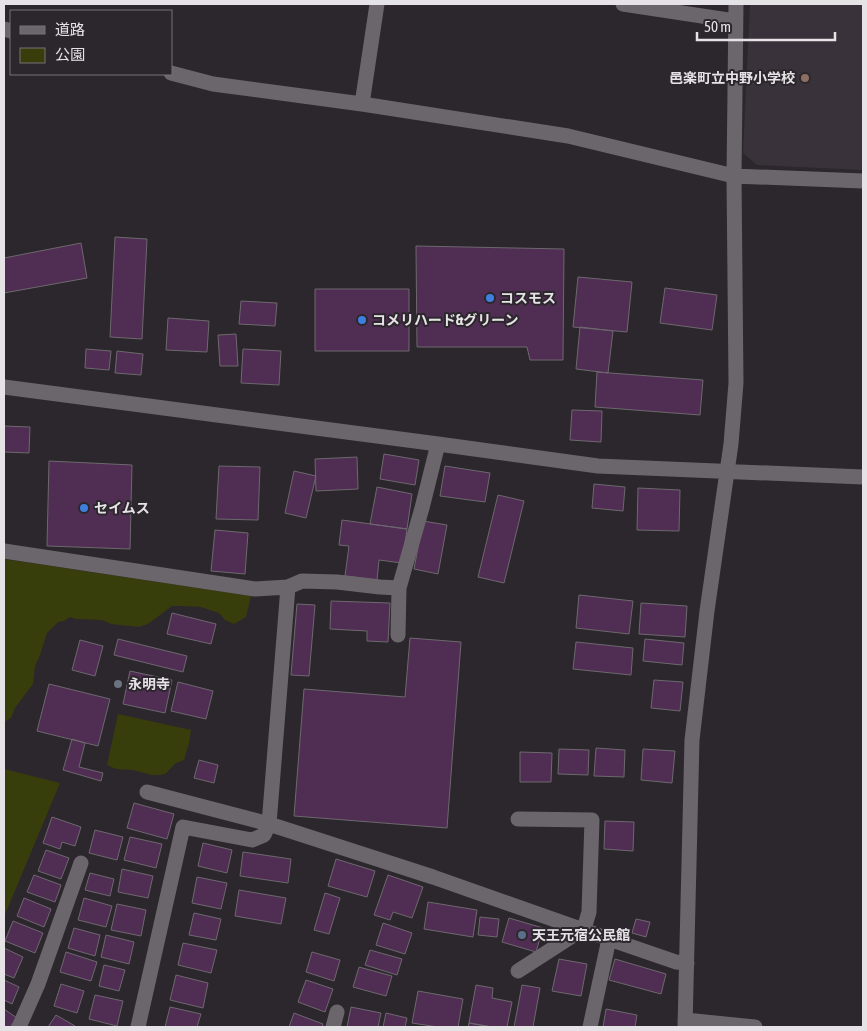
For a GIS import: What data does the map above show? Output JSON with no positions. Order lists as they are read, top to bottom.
{
  "places": [
    "邑楽町立中野小学校",
    "コスモス",
    "コメリハード&グリーン",
    "セイムス",
    "永明寺",
    "天王元宿公民館"
  ],
  "legend": ["道路", "公園"],
  "scale_bar": "50 m"
}
